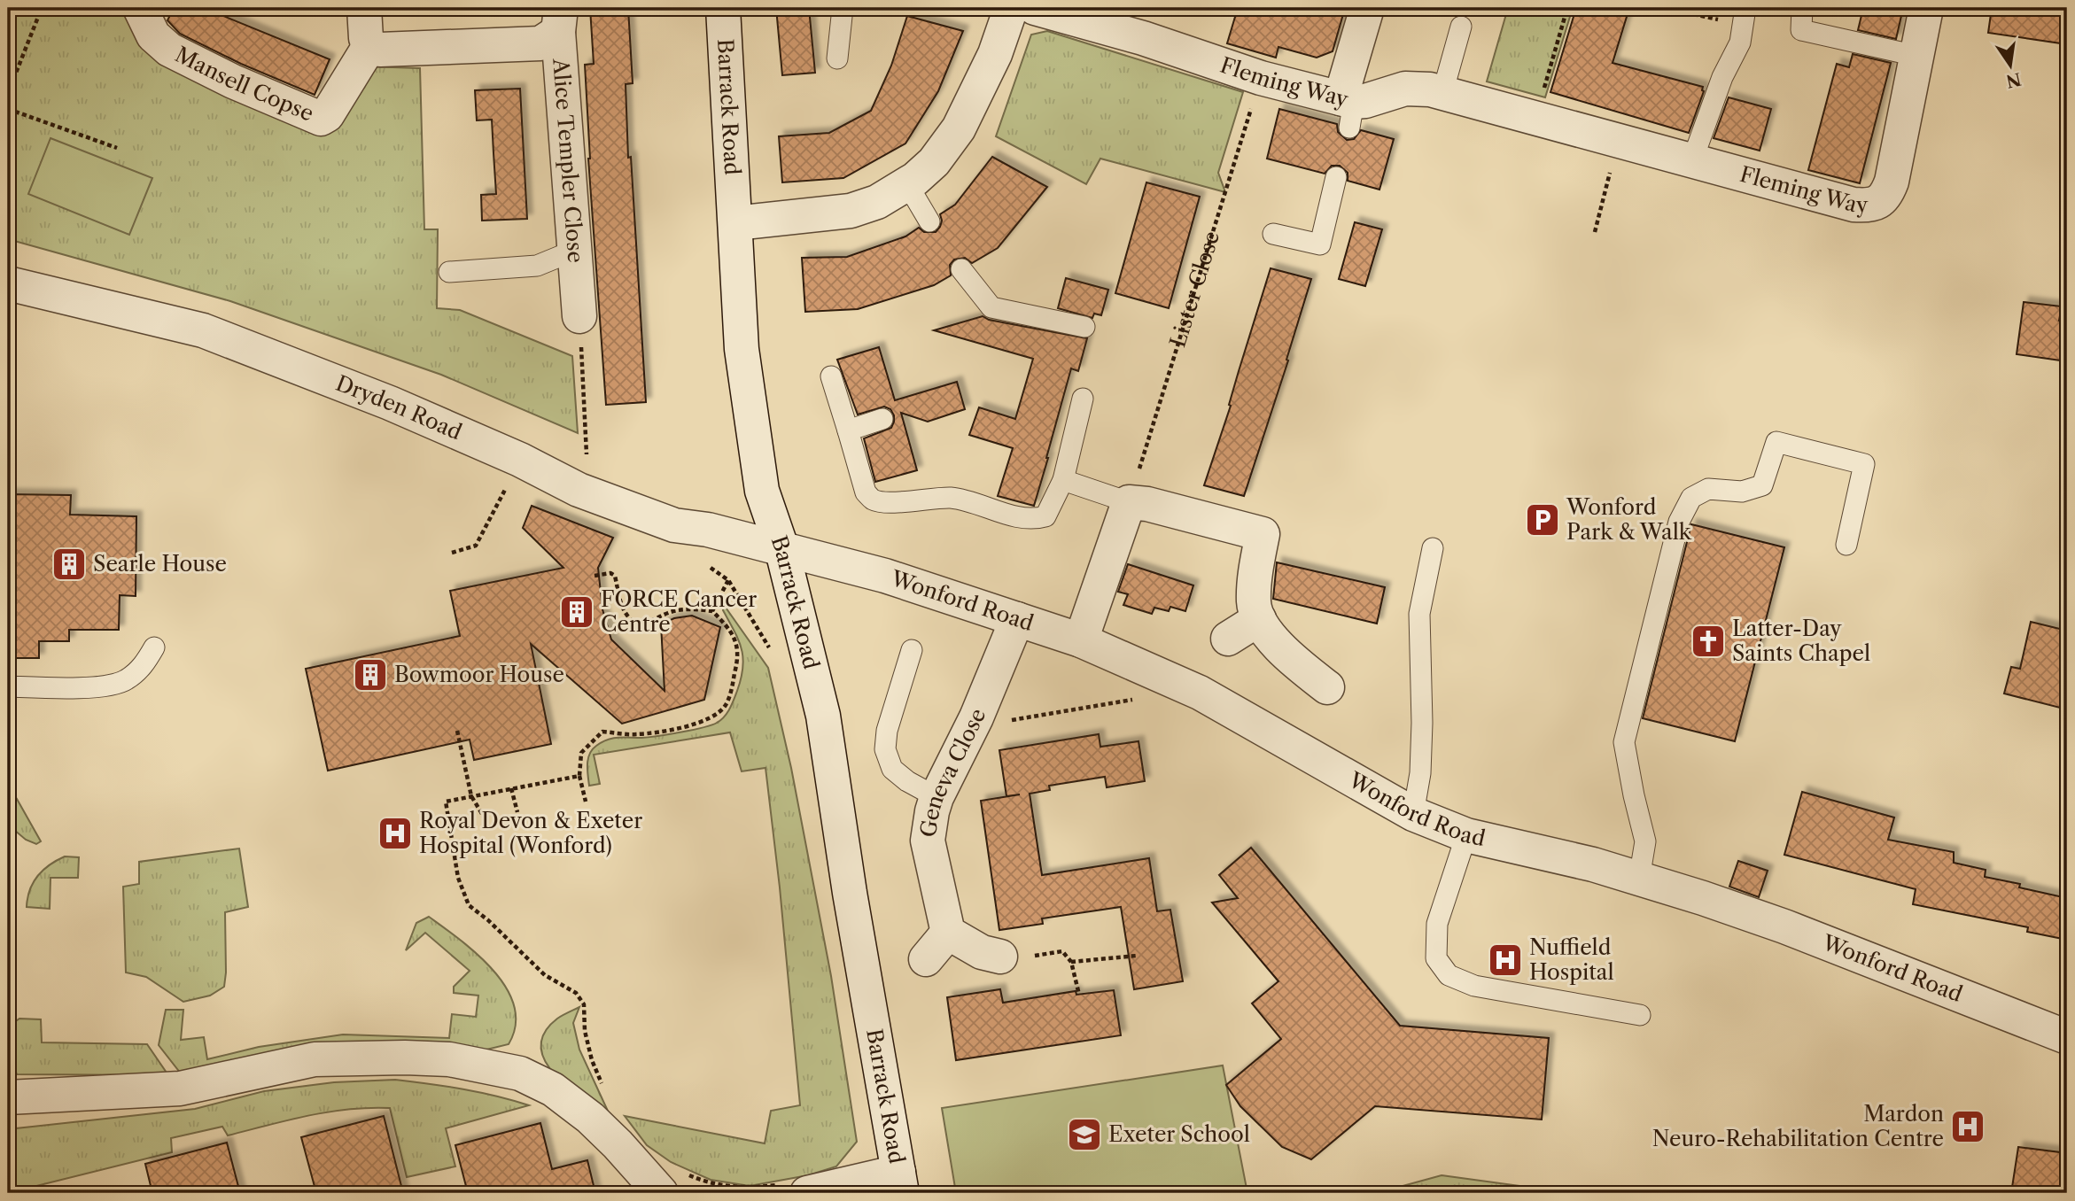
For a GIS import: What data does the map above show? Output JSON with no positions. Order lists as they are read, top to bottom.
{
  "streets": {
    "street": [
      "Fleming Way",
      "Mansell Copse",
      "Barrack Road",
      "Alice Templer Close",
      "Dryden Road",
      "Wonford Road",
      "Geneva Close"
    ],
    "path": ["Lister Close"]
  },
  "crossings": [
    ["Fleming Way", "Lister Close"],
    ["Barrack Road", "Dryden Road"],
    ["Barrack Road", "Wonford Road"],
    ["Dryden Road", "Wonford Road"],
    ["Wonford Road", "Geneva Close"]
  ],
  "places": {
    "parking": ["Wonford Park & Walk"],
    "building": ["Searle House", "FORCE Cancer Centre", "Bowmoor House"],
    "church": ["Latter-Day Saints Chapel"],
    "hospital": ["Royal Devon & Exeter Hospital (Wonford)", "Nuffield Hospital", "Mardon Neuro-Rehabilitation Centre"],
    "school or university": ["Exeter School"]
  },
  "north": "bottom"
}
